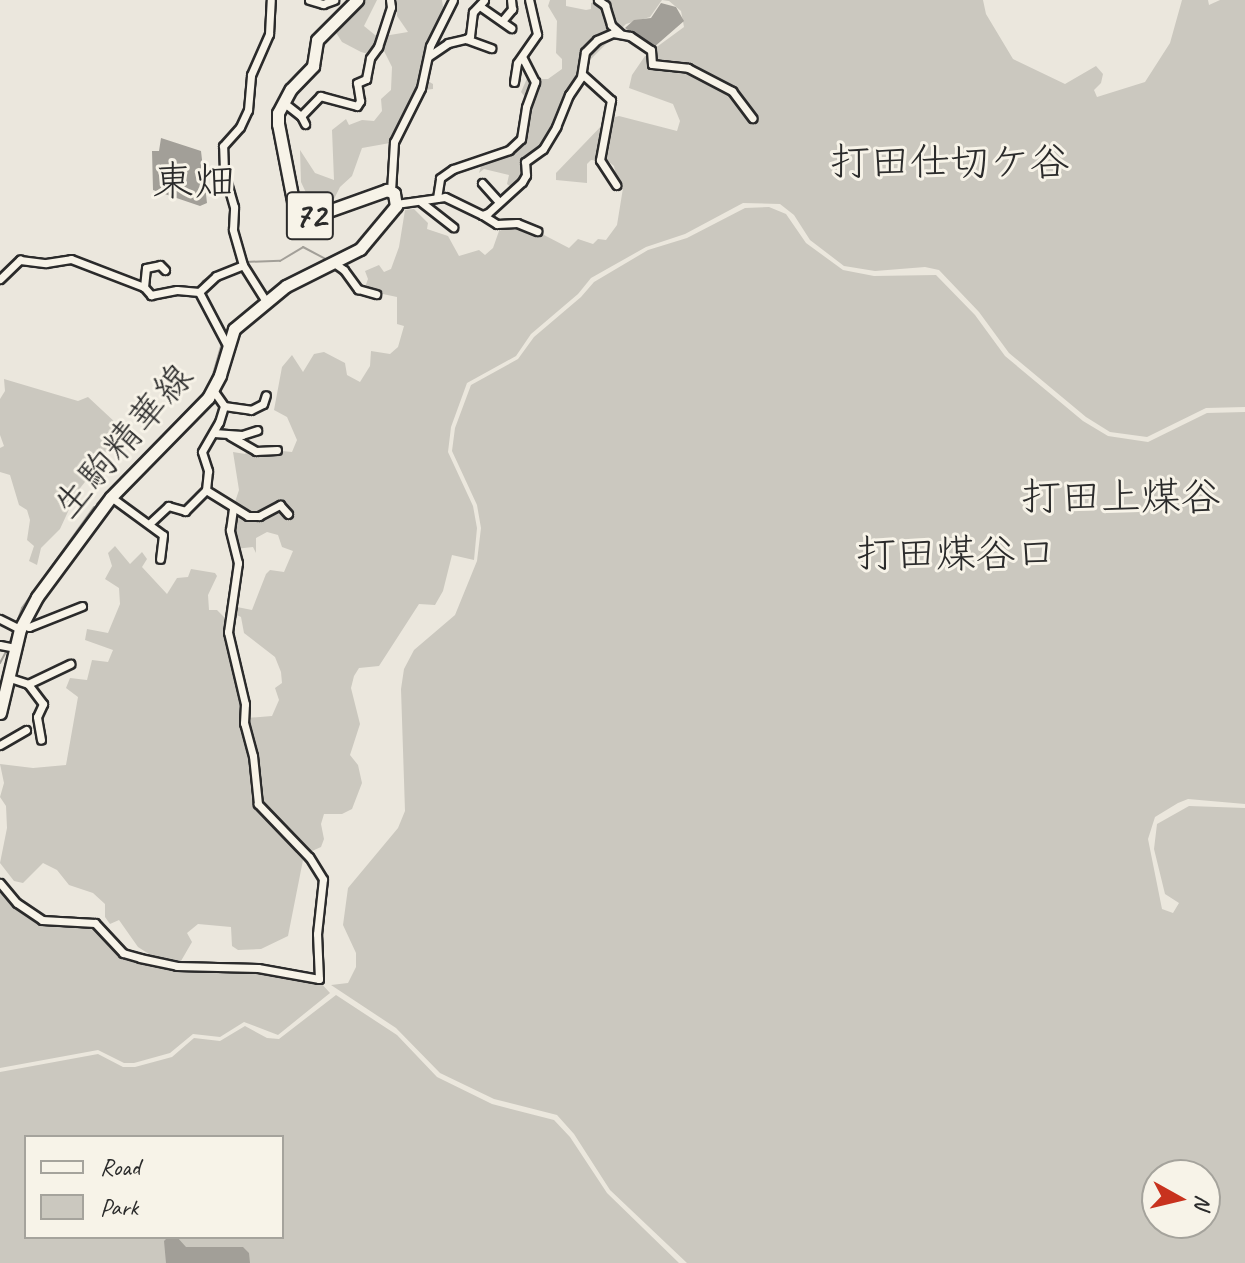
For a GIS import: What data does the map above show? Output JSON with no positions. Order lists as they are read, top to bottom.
{
  "streets": {
    "main road": ["72", "生駒精華線"]
  },
  "crossings": [
    ["72", "生駒精華線"]
  ],
  "districts": [
    "打田仕切ケ谷",
    "東畑",
    "打田上煤谷",
    "打田煤谷口"
  ],
  "legend": ["Road", "Park"],
  "north": "right"
}
